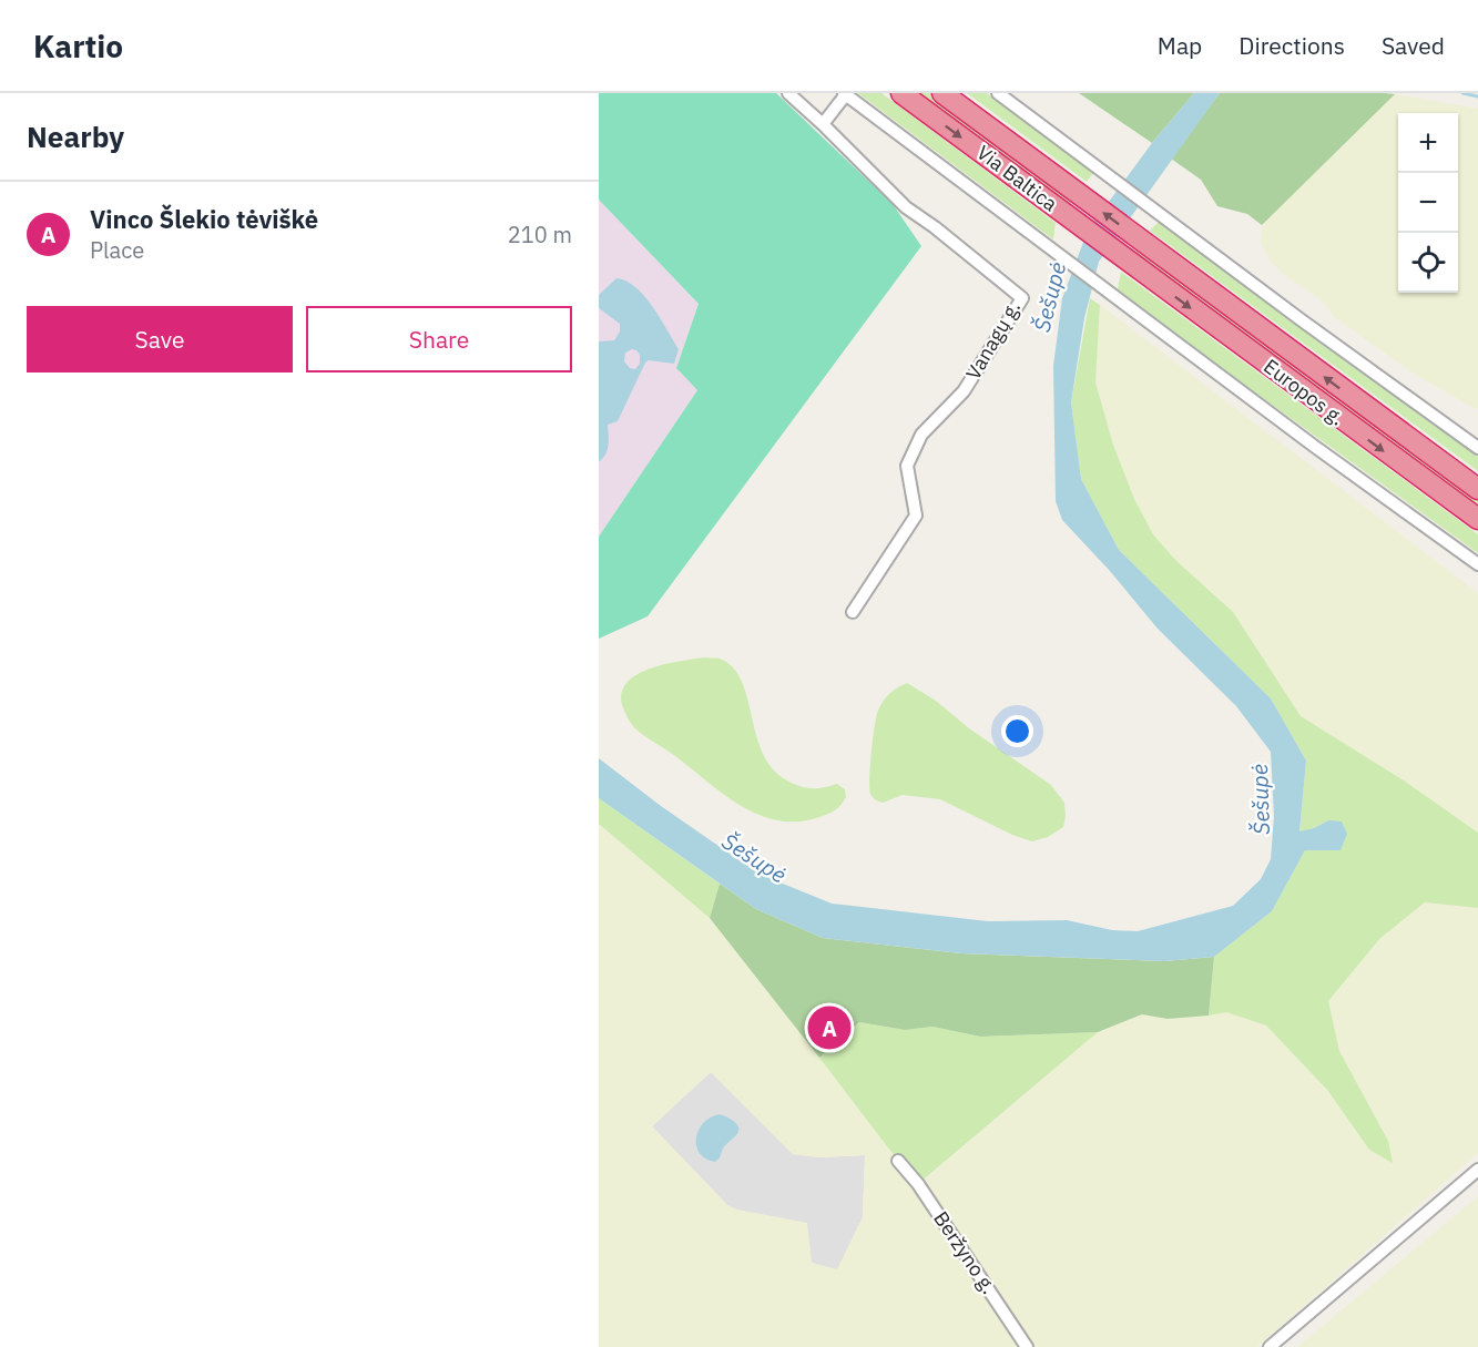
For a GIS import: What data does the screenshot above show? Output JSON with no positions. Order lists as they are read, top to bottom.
{
  "streets": {
    "highway": ["Via Baltica", "Europos g."],
    "street": ["Vanagų g.", "Beržyno g."]
  },
  "crossings": [
    ["Via Baltica", "Europos g."]
  ],
  "water": ["Šešupė"],
  "page": {
    "header": "Kartio",
    "nav": ["Map", "Directions", "Saved"],
    "heading": "Nearby",
    "map_buttons": ["+", "−"],
    "list": [
      {
        "mark": "A",
        "name": "Vinco Šlekio tėviškė",
        "note": "Place",
        "value": "210 m"
      }
    ],
    "buttons": ["Save", "Share"],
    "pins": "A"
  }
}
